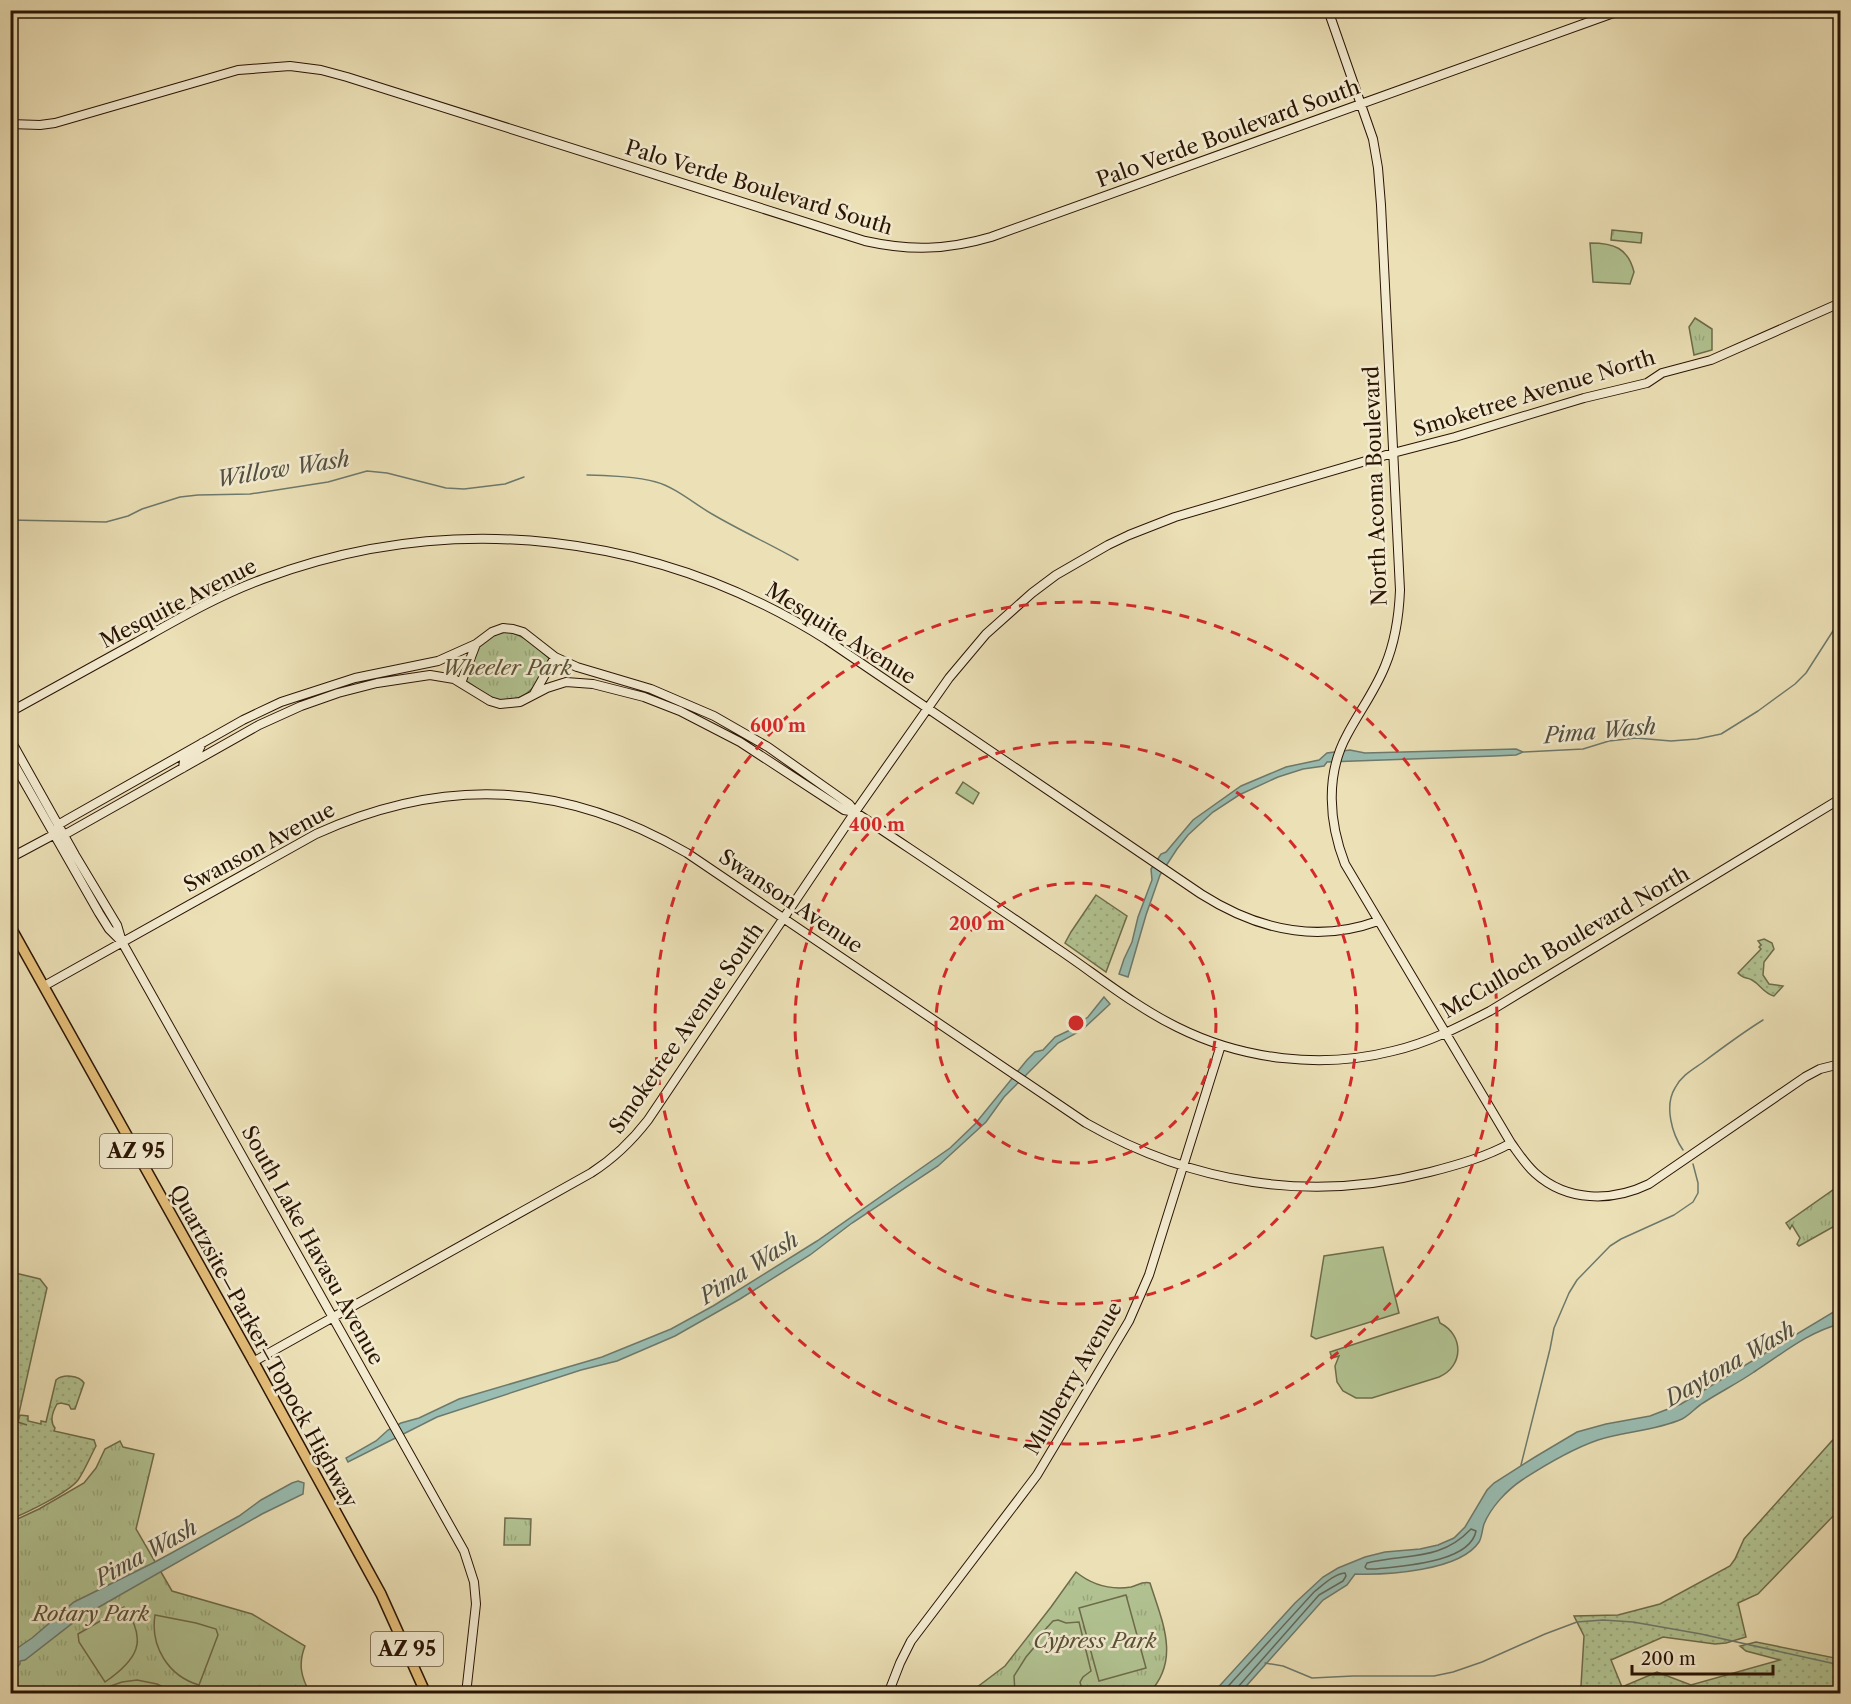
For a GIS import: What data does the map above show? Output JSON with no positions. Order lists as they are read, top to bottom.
{
  "streets": {
    "highway": ["AZ 95", "Quartzsite–Parker–Topock Highway"],
    "main road": [
      "Palo Verde Boulevard South",
      "Smoketree Avenue North",
      "North Acoma Boulevard",
      "Mesquite Avenue",
      "Swanson Avenue",
      "McCulloch Boulevard North",
      "Smoketree Avenue South",
      "South Lake Havasu Avenue",
      "Mulberry Avenue"
    ]
  },
  "crossings": [
    ["Palo Verde Boulevard South", "North Acoma Boulevard"],
    ["Smoketree Avenue North", "North Acoma Boulevard"],
    ["Smoketree Avenue North", "Mesquite Avenue"],
    ["Smoketree Avenue North", "McCulloch Boulevard North"],
    ["Smoketree Avenue North", "Smoketree Avenue South"],
    ["North Acoma Boulevard", "Mesquite Avenue"],
    ["North Acoma Boulevard", "Swanson Avenue"],
    ["North Acoma Boulevard", "McCulloch Boulevard North"],
    ["Swanson Avenue", "Smoketree Avenue South"],
    ["Swanson Avenue", "South Lake Havasu Avenue"],
    ["Swanson Avenue", "Quartzsite–Parker–Topock Highway"],
    ["Swanson Avenue", "Mulberry Avenue"],
    ["McCulloch Boulevard North", "Smoketree Avenue South"],
    ["McCulloch Boulevard North", "Mulberry Avenue"],
    ["Smoketree Avenue South", "South Lake Havasu Avenue"],
    ["Smoketree Avenue South", "Quartzsite–Parker–Topock Highway"]
  ],
  "water": ["Willow Wash", "Pima Wash", "Daytona Wash"],
  "parks": ["Wheeler Park", "Rotary Park", "Cypress Park"],
  "scale_bar": "200 m",
  "rings": ["600 m", "400 m", "200 m"]
}
